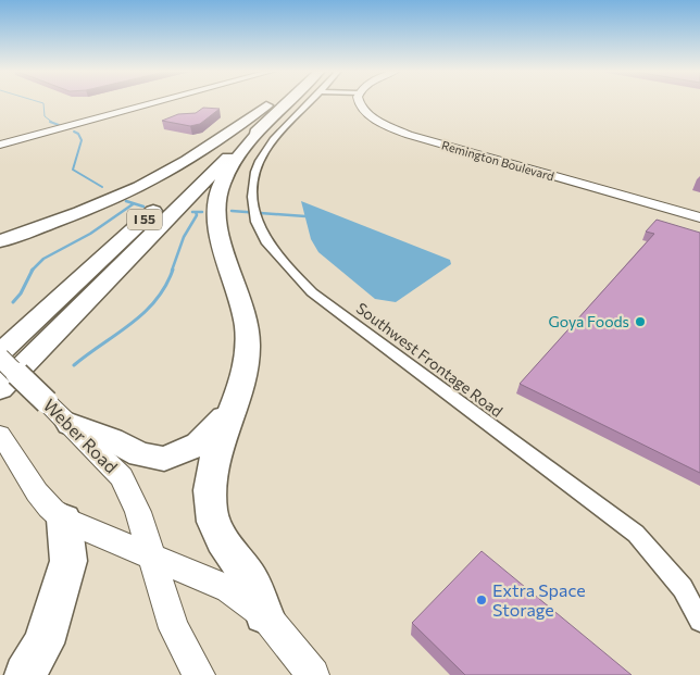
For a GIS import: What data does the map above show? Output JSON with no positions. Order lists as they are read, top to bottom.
{
  "streets": {
    "highway": ["I 55"],
    "street": ["Remington Boulevard", "Southwest Frontage Road", "Weber Road"]
  },
  "crossings": [
    ["I 55", "Weber Road"]
  ],
  "places": ["Goya Foods", "Extra Space Storage"]
}
